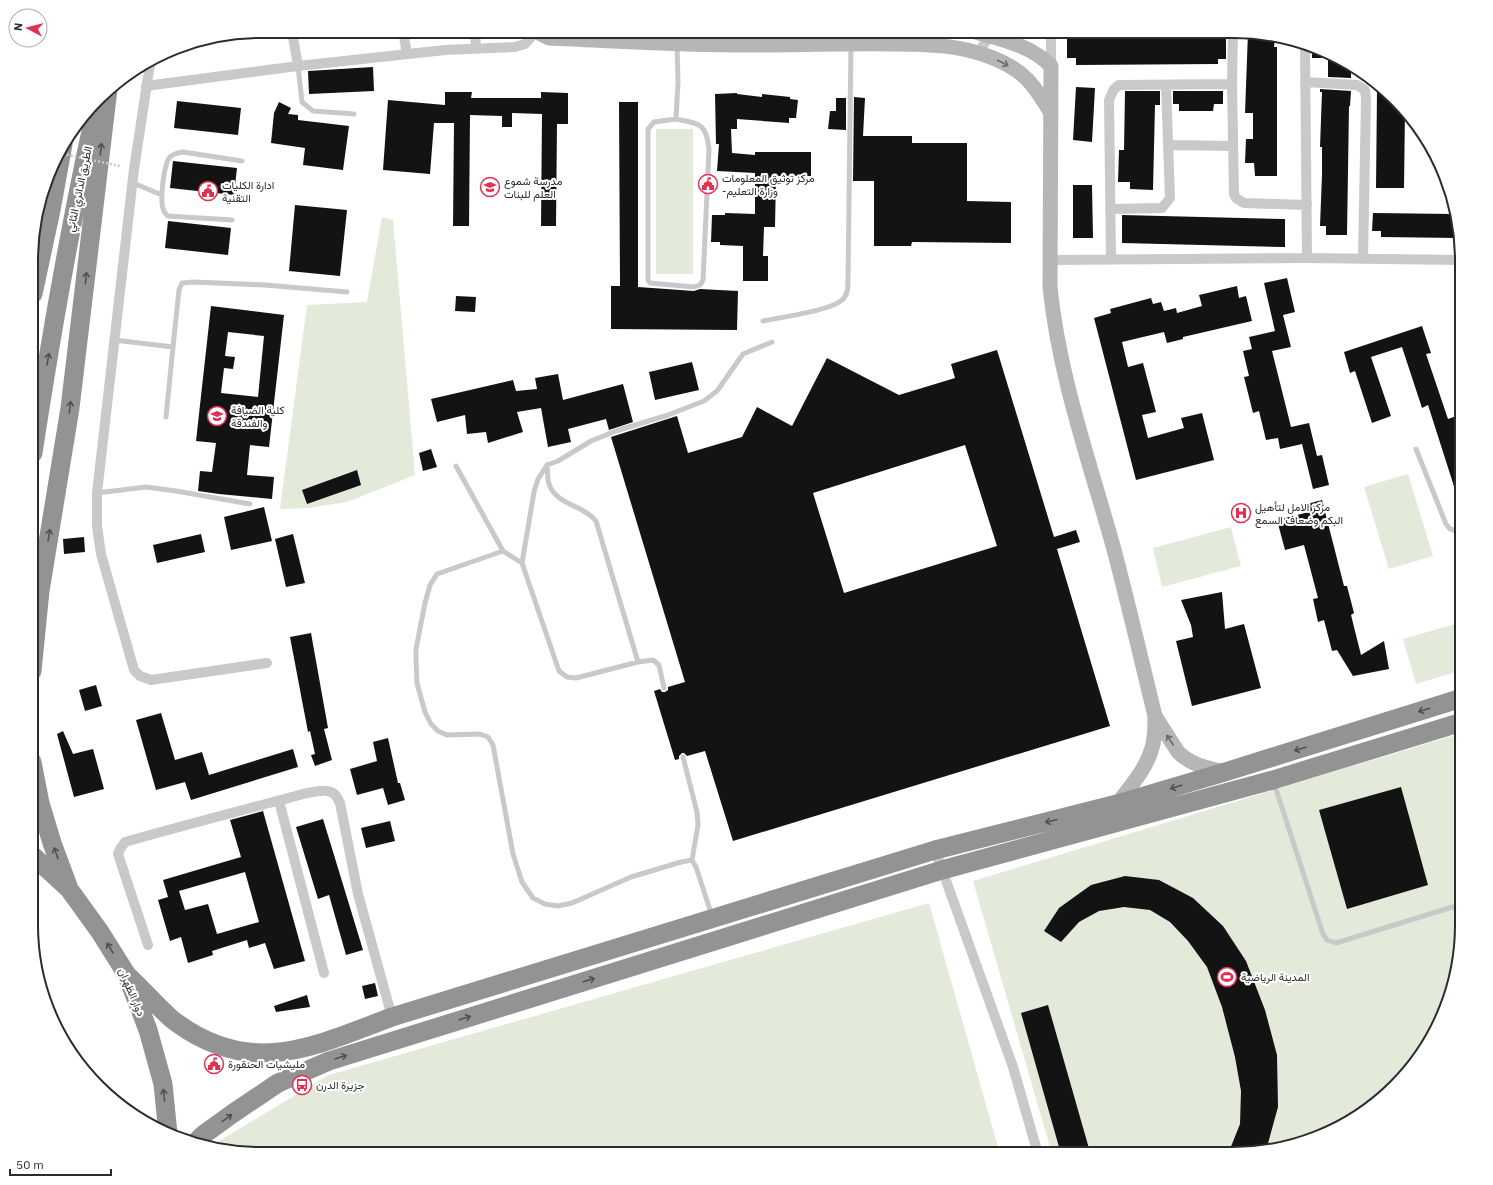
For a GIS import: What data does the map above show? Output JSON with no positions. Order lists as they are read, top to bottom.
{
  "streets": {
    "highway": ["الطريق الدائري الثاني", "دوار الظهران"]
  },
  "one_way": ["دوار الظهران"],
  "places": {
    "public building": ["مركز توثيق المعلومات -وزارة التعليم", "ادارة الكليات التقنية", "مليشيات الحنقورة"],
    "school or university": ["مدرسة شموع العلم للبنات", "كلية الضيافة والفندقة"],
    "hospital": ["مركز الامل لتأهيل البكم وضعاف السمع"],
    "sports": ["المدينة الرياضية"],
    "bus stop": ["جزيرة الدرن"]
  },
  "scale_bar": "50 m",
  "north": "left"
}
